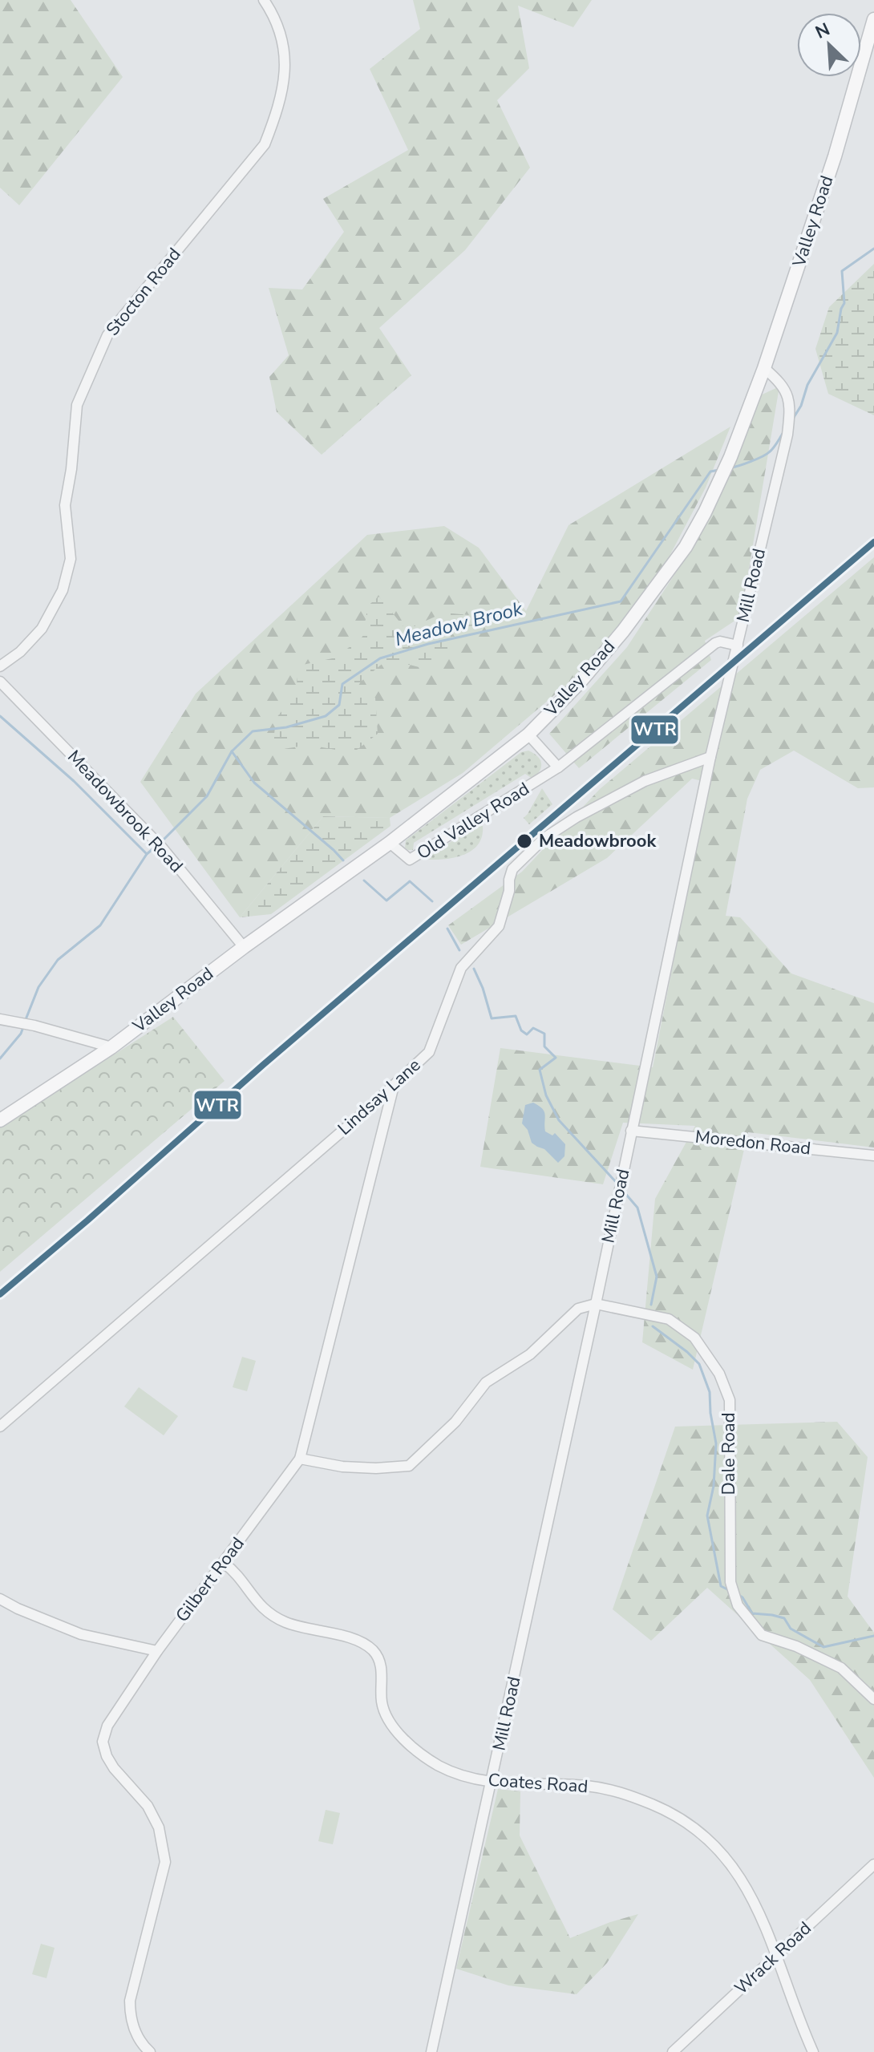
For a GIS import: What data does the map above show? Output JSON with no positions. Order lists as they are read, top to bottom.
{
  "streets": {
    "main road": ["Valley Road"],
    "street": [
      "Stocton Road",
      "Mill Road",
      "Meadowbrook Road",
      "Old Valley Road",
      "Lindsay Lane",
      "Moredon Road",
      "Dale Road",
      "Gilbert Road",
      "Coates Road",
      "Wrack Road"
    ]
  },
  "crossings": [
    ["Valley Road", "Mill Road"],
    ["Valley Road", "Meadowbrook Road"],
    ["Valley Road", "Old Valley Road"],
    ["Mill Road", "Old Valley Road"],
    ["Mill Road", "Lindsay Lane"],
    ["Mill Road", "Moredon Road"],
    ["Mill Road", "Dale Road"],
    ["Mill Road", "Coates Road"],
    ["Lindsay Lane", "Gilbert Road"],
    ["Gilbert Road", "Coates Road"],
    ["Coates Road", "Wrack Road"]
  ],
  "water": ["Meadow Brook"],
  "places": ["Meadowbrook"],
  "lines": ["transit line WTR"],
  "north": "top left"
}
